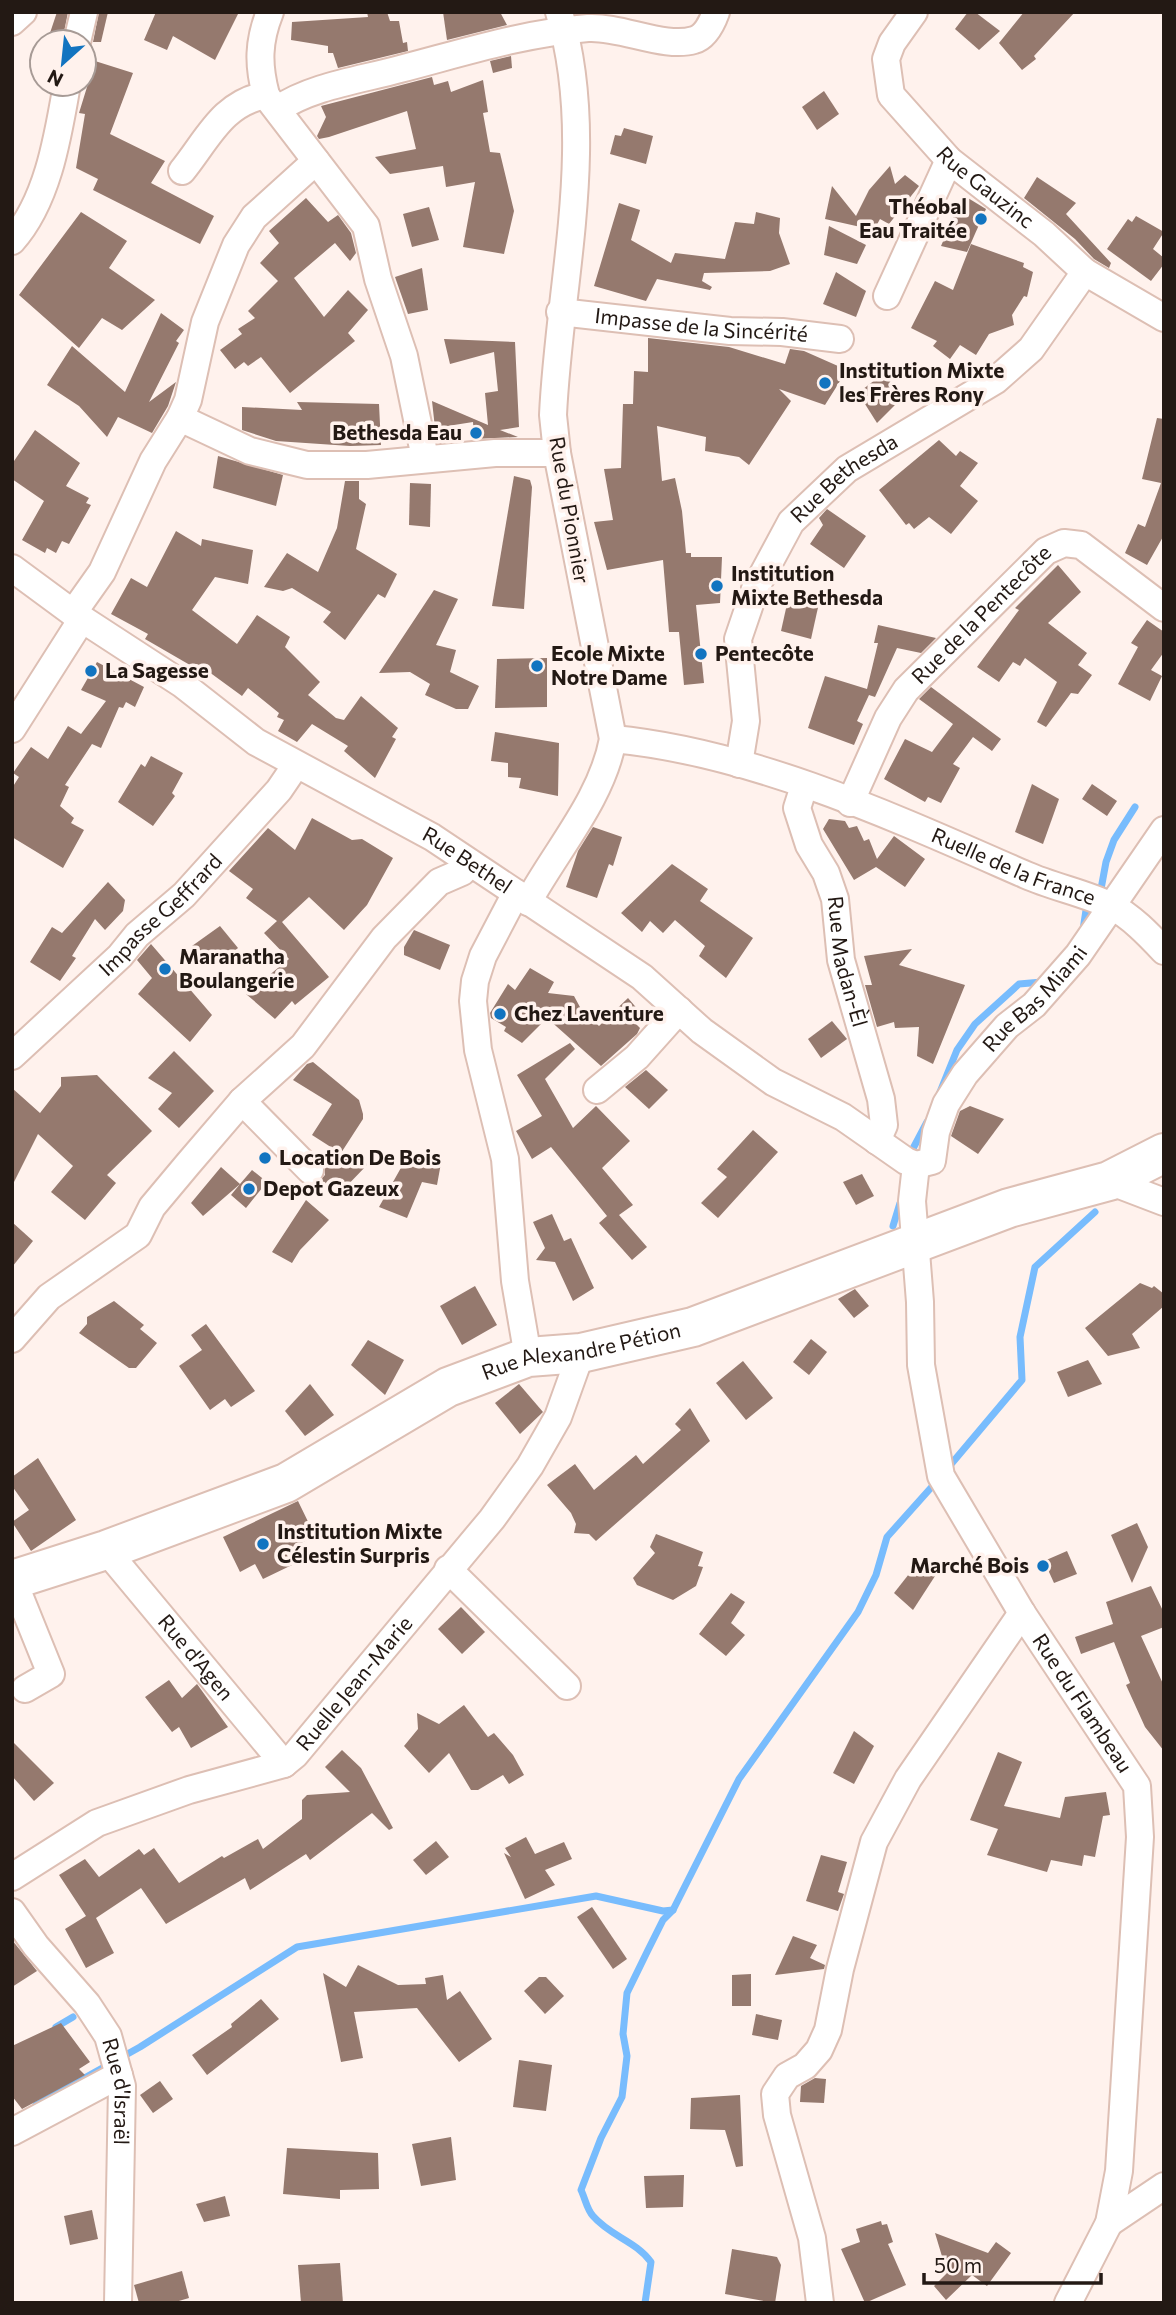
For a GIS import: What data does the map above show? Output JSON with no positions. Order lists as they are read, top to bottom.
{
  "streets": {
    "street": [
      "Rue Gauzinc",
      "Impasse de la Sincérité",
      "Rue Bethesda",
      "Rue du Pionnier",
      "Rue de la Pentecôte",
      "Rue Bethel",
      "Ruelle de la France",
      "Impasse Geffrard",
      "Rue Madan-Èl",
      "Rue Bas Miami",
      "Rue Alexandre Pétion",
      "Rue d'Agen",
      "Ruelle Jean-Marie",
      "Rue du Flambeau",
      "Rue d'Israël"
    ]
  },
  "crossings": [
    ["Rue Gauzinc", "Rue Bethesda"],
    ["Impasse de la Sincérité", "Rue du Pionnier"],
    ["Rue Bethesda", "Ruelle de la France"],
    ["Rue du Pionnier", "Rue Bethel"],
    ["Rue du Pionnier", "Ruelle de la France"],
    ["Rue du Pionnier", "Rue Alexandre Pétion"],
    ["Rue de la Pentecôte", "Ruelle de la France"],
    ["Rue Bethel", "Impasse Geffrard"],
    ["Rue Bethel", "Rue Madan-Èl"],
    ["Rue Bethel", "Rue Bas Miami"],
    ["Rue Bethel", "Rue du Flambeau"],
    ["Ruelle de la France", "Rue Madan-Èl"],
    ["Ruelle de la France", "Rue Bas Miami"],
    ["Rue Bas Miami", "Rue du Flambeau"],
    ["Rue Alexandre Pétion", "Rue d'Agen"],
    ["Rue Alexandre Pétion", "Ruelle Jean-Marie"],
    ["Rue Alexandre Pétion", "Rue du Flambeau"],
    ["Rue d'Agen", "Ruelle Jean-Marie"]
  ],
  "places": [
    "Théobal Eau Traitée",
    "Institution Mixte les Frères Rony",
    "Bethesda Eau",
    "Institution Mixte Bethesda",
    "Pentecôte",
    "Ecole Mixte Notre Dame",
    "La Sagesse",
    "Maranatha Boulangerie",
    "Chez Laventure",
    "Location De Bois",
    "Depot Gazeux",
    "Institution Mixte Célestin Surpris",
    "Marché Bois"
  ],
  "scale_bar": "50 m",
  "north": "bottom left"
}
